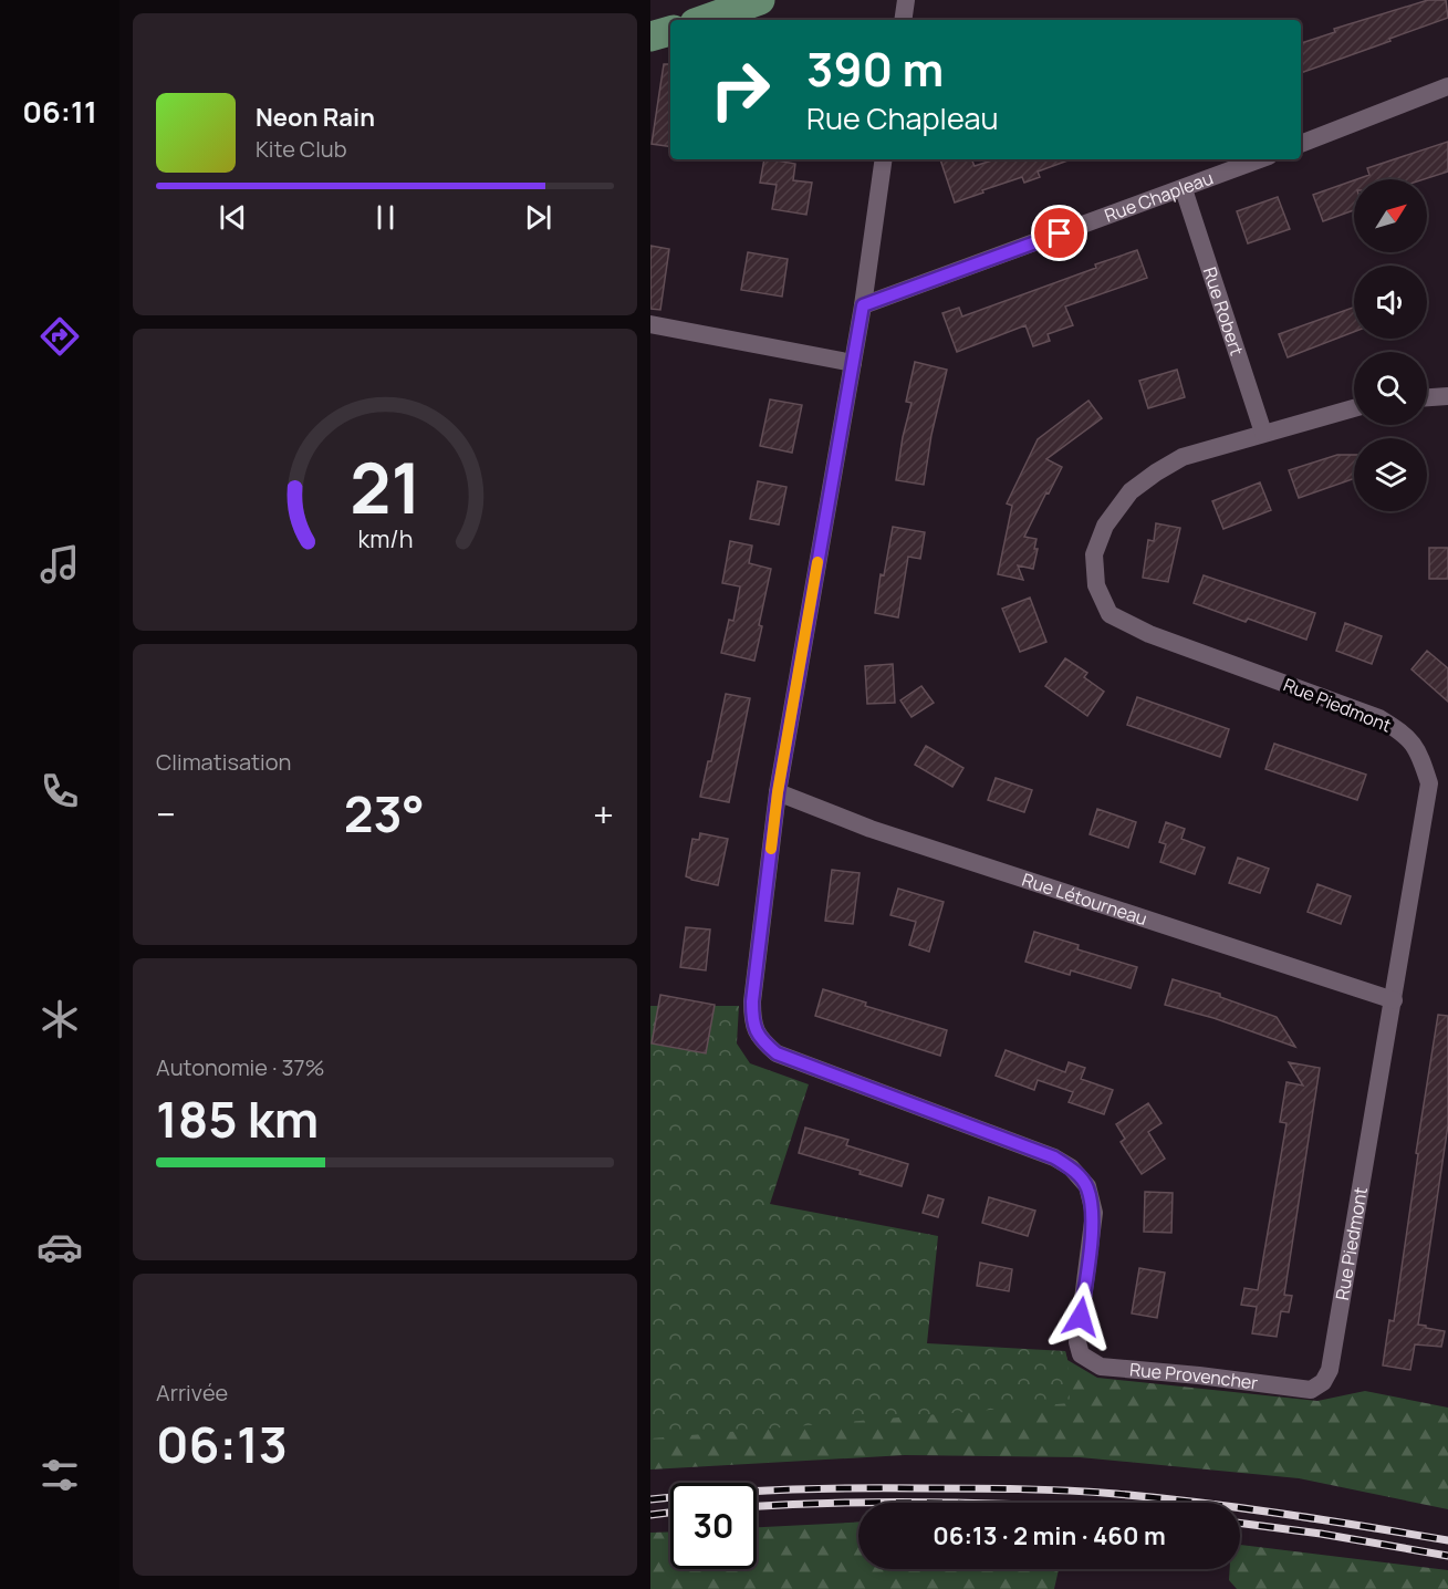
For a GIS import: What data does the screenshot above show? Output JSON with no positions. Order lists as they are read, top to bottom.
{
  "streets": {
    "street": [
      "Rue Chapleau",
      "Rue Robert",
      "Rue Piedmont",
      "Rue Létourneau",
      "Rue Provencher"
    ]
  },
  "crossings": [
    ["Rue Chapleau", "Rue Robert"],
    ["Rue Robert", "Rue Piedmont"],
    ["Rue Piedmont", "Rue Létourneau"],
    ["Rue Piedmont", "Rue Provencher"],
    ["Rue Létourneau", "Rue Provencher"]
  ],
  "north": "top right",
  "page": {
    "tabs": "06:11",
    "turn": ["390 m", "Rue Chapleau"],
    "song": ["Neon Rain", "Kite Club"],
    "tile": [
      "Climatisation",
      ["Autonomie · 37%", "185 km"],
      ["Arrivée", "06:13"]
    ],
    "heat": ["−", "23°", "+"],
    "limit": "30",
    "trip": "06:13 · 2 min · 460 m",
    "gauge": ["21", "km/h"]
  }
}
